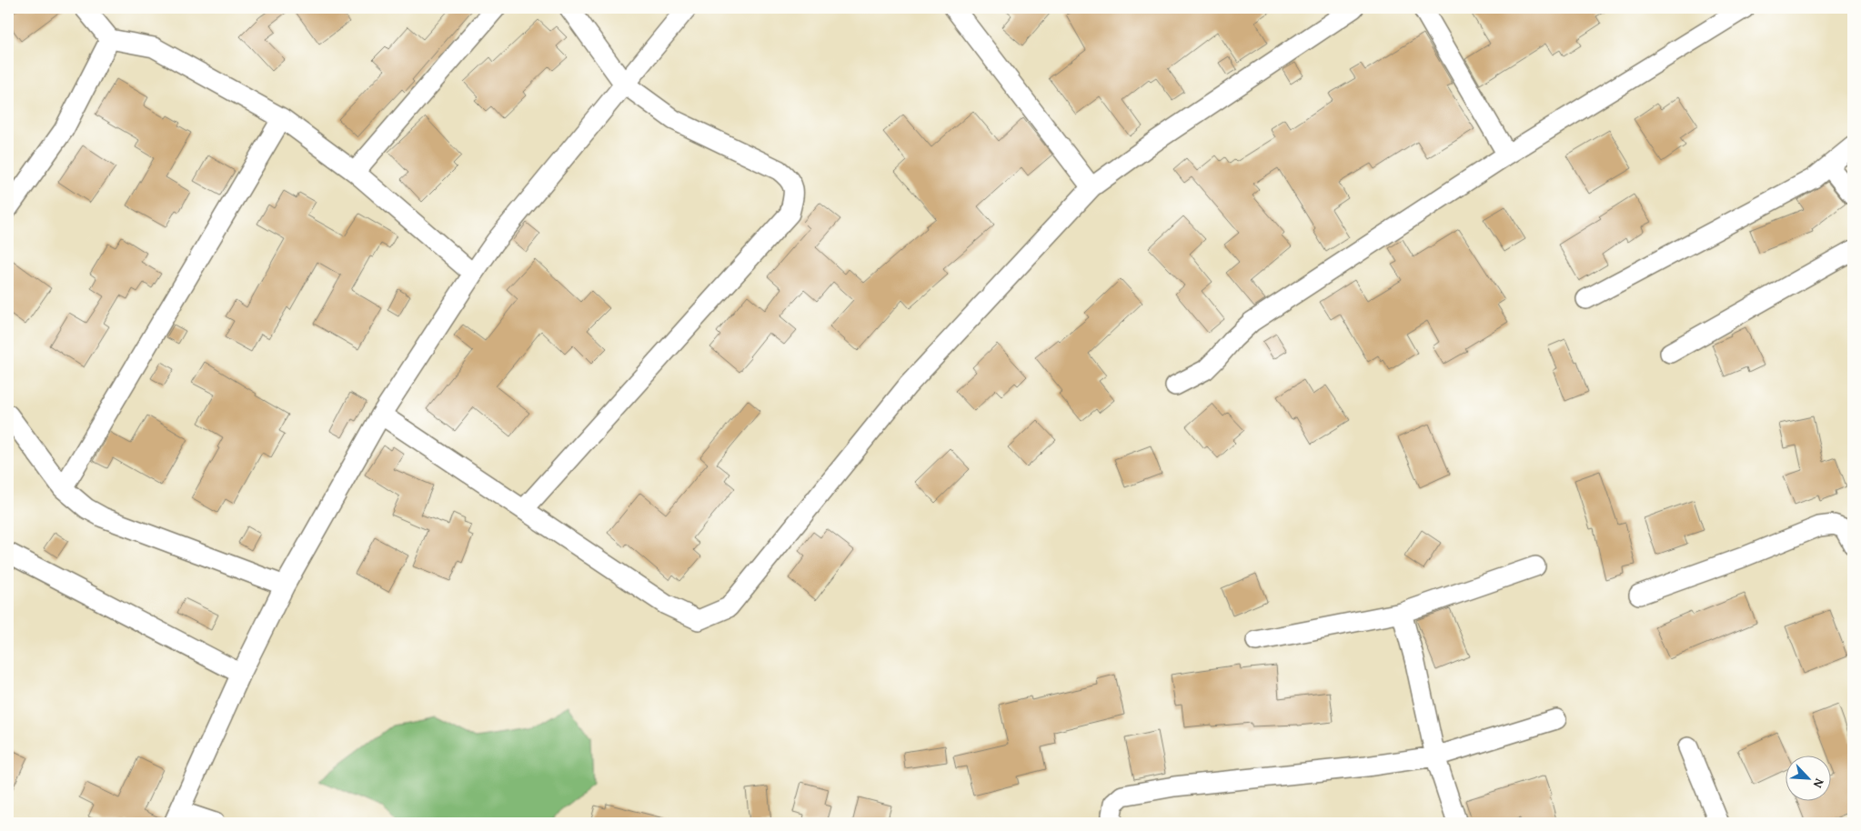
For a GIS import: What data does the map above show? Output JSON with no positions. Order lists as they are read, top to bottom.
{
  "north": "bottom right"
}
